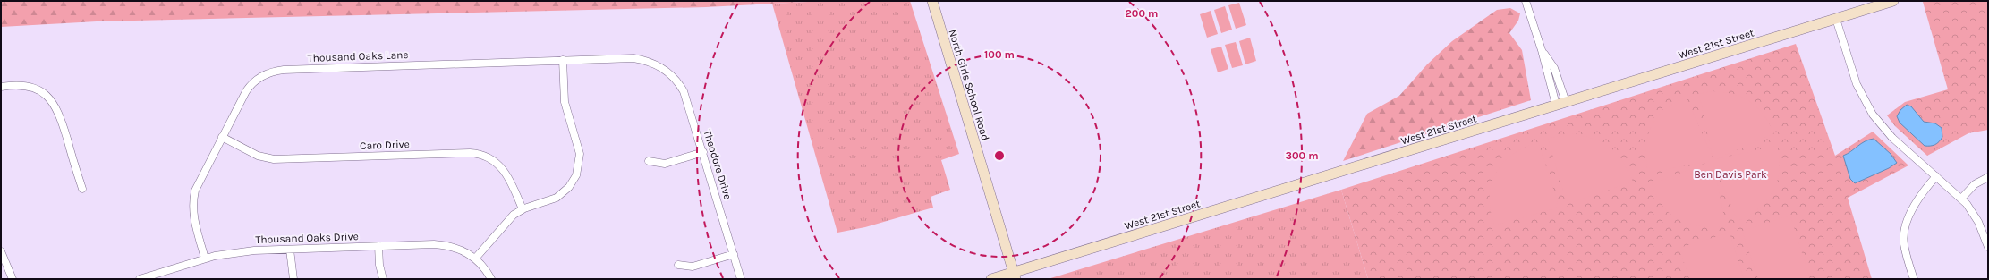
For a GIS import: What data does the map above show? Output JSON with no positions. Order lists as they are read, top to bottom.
{
  "streets": {
    "street": [
      "West 21st Street",
      "Thousand Oaks Lane",
      "North Girls School Road",
      "Caro Drive",
      "Theodore Drive",
      "Thousand Oaks Drive"
    ]
  },
  "crossings": [
    ["West 21st Street", "North Girls School Road"],
    ["Thousand Oaks Lane", "Caro Drive"],
    ["Thousand Oaks Lane", "Theodore Drive"],
    ["Thousand Oaks Lane", "Thousand Oaks Drive"]
  ],
  "parks": ["Ben Davis Park"],
  "rings": ["200 m", "100 m", "300 m"]
}
